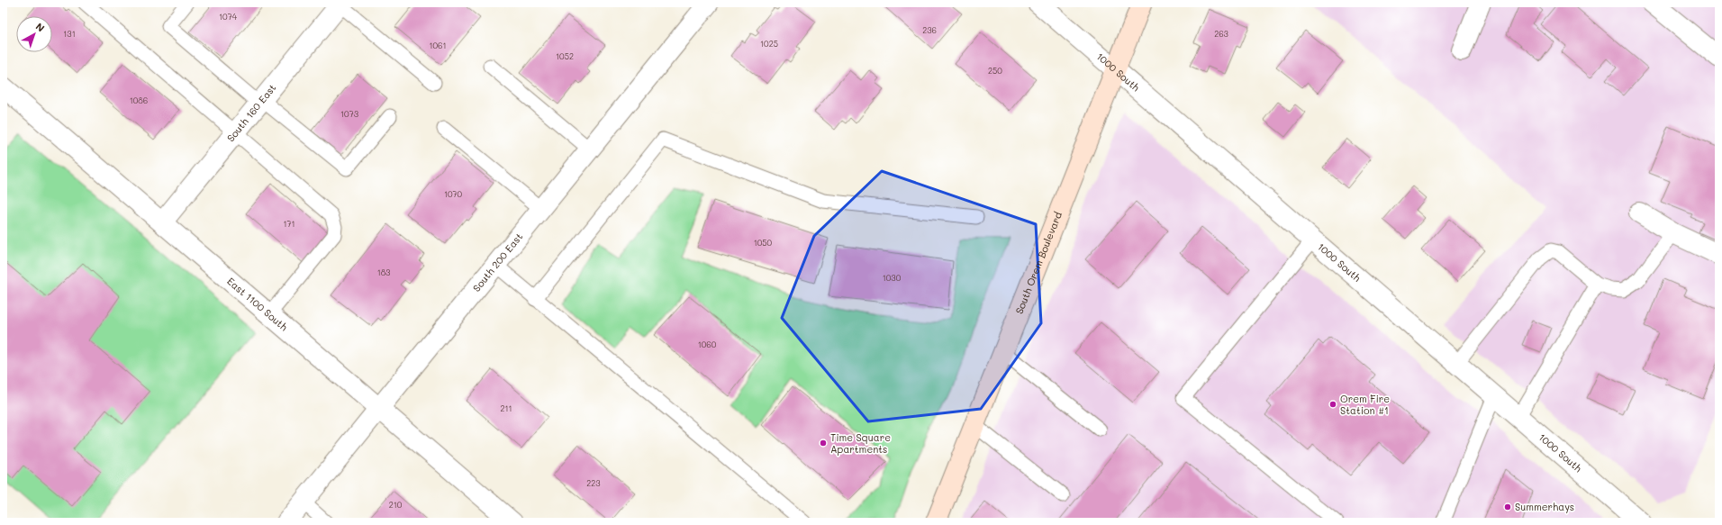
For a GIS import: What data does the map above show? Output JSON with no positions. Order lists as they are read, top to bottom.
{
  "streets": {
    "street": [
      "1000 South",
      "South 160 East",
      "South Orem Boulevard",
      "South 200 East",
      "East 1100 South"
    ]
  },
  "crossings": [
    ["1000 South", "South Orem Boulevard"],
    ["South 160 East", "East 1100 South"],
    ["South 200 East", "East 1100 South"]
  ],
  "places": ["Orem Fire Station #1", "Time Square Apartments", "Summerhays"],
  "house_numbers": [
    "1074",
    "236",
    "131",
    "263",
    "1025",
    "1061",
    "1052",
    "250",
    "1086",
    "1073",
    "1070",
    "171",
    "1050",
    "183",
    "1030",
    "1060",
    "211",
    "223",
    "210"
  ],
  "north": "top right"
}
